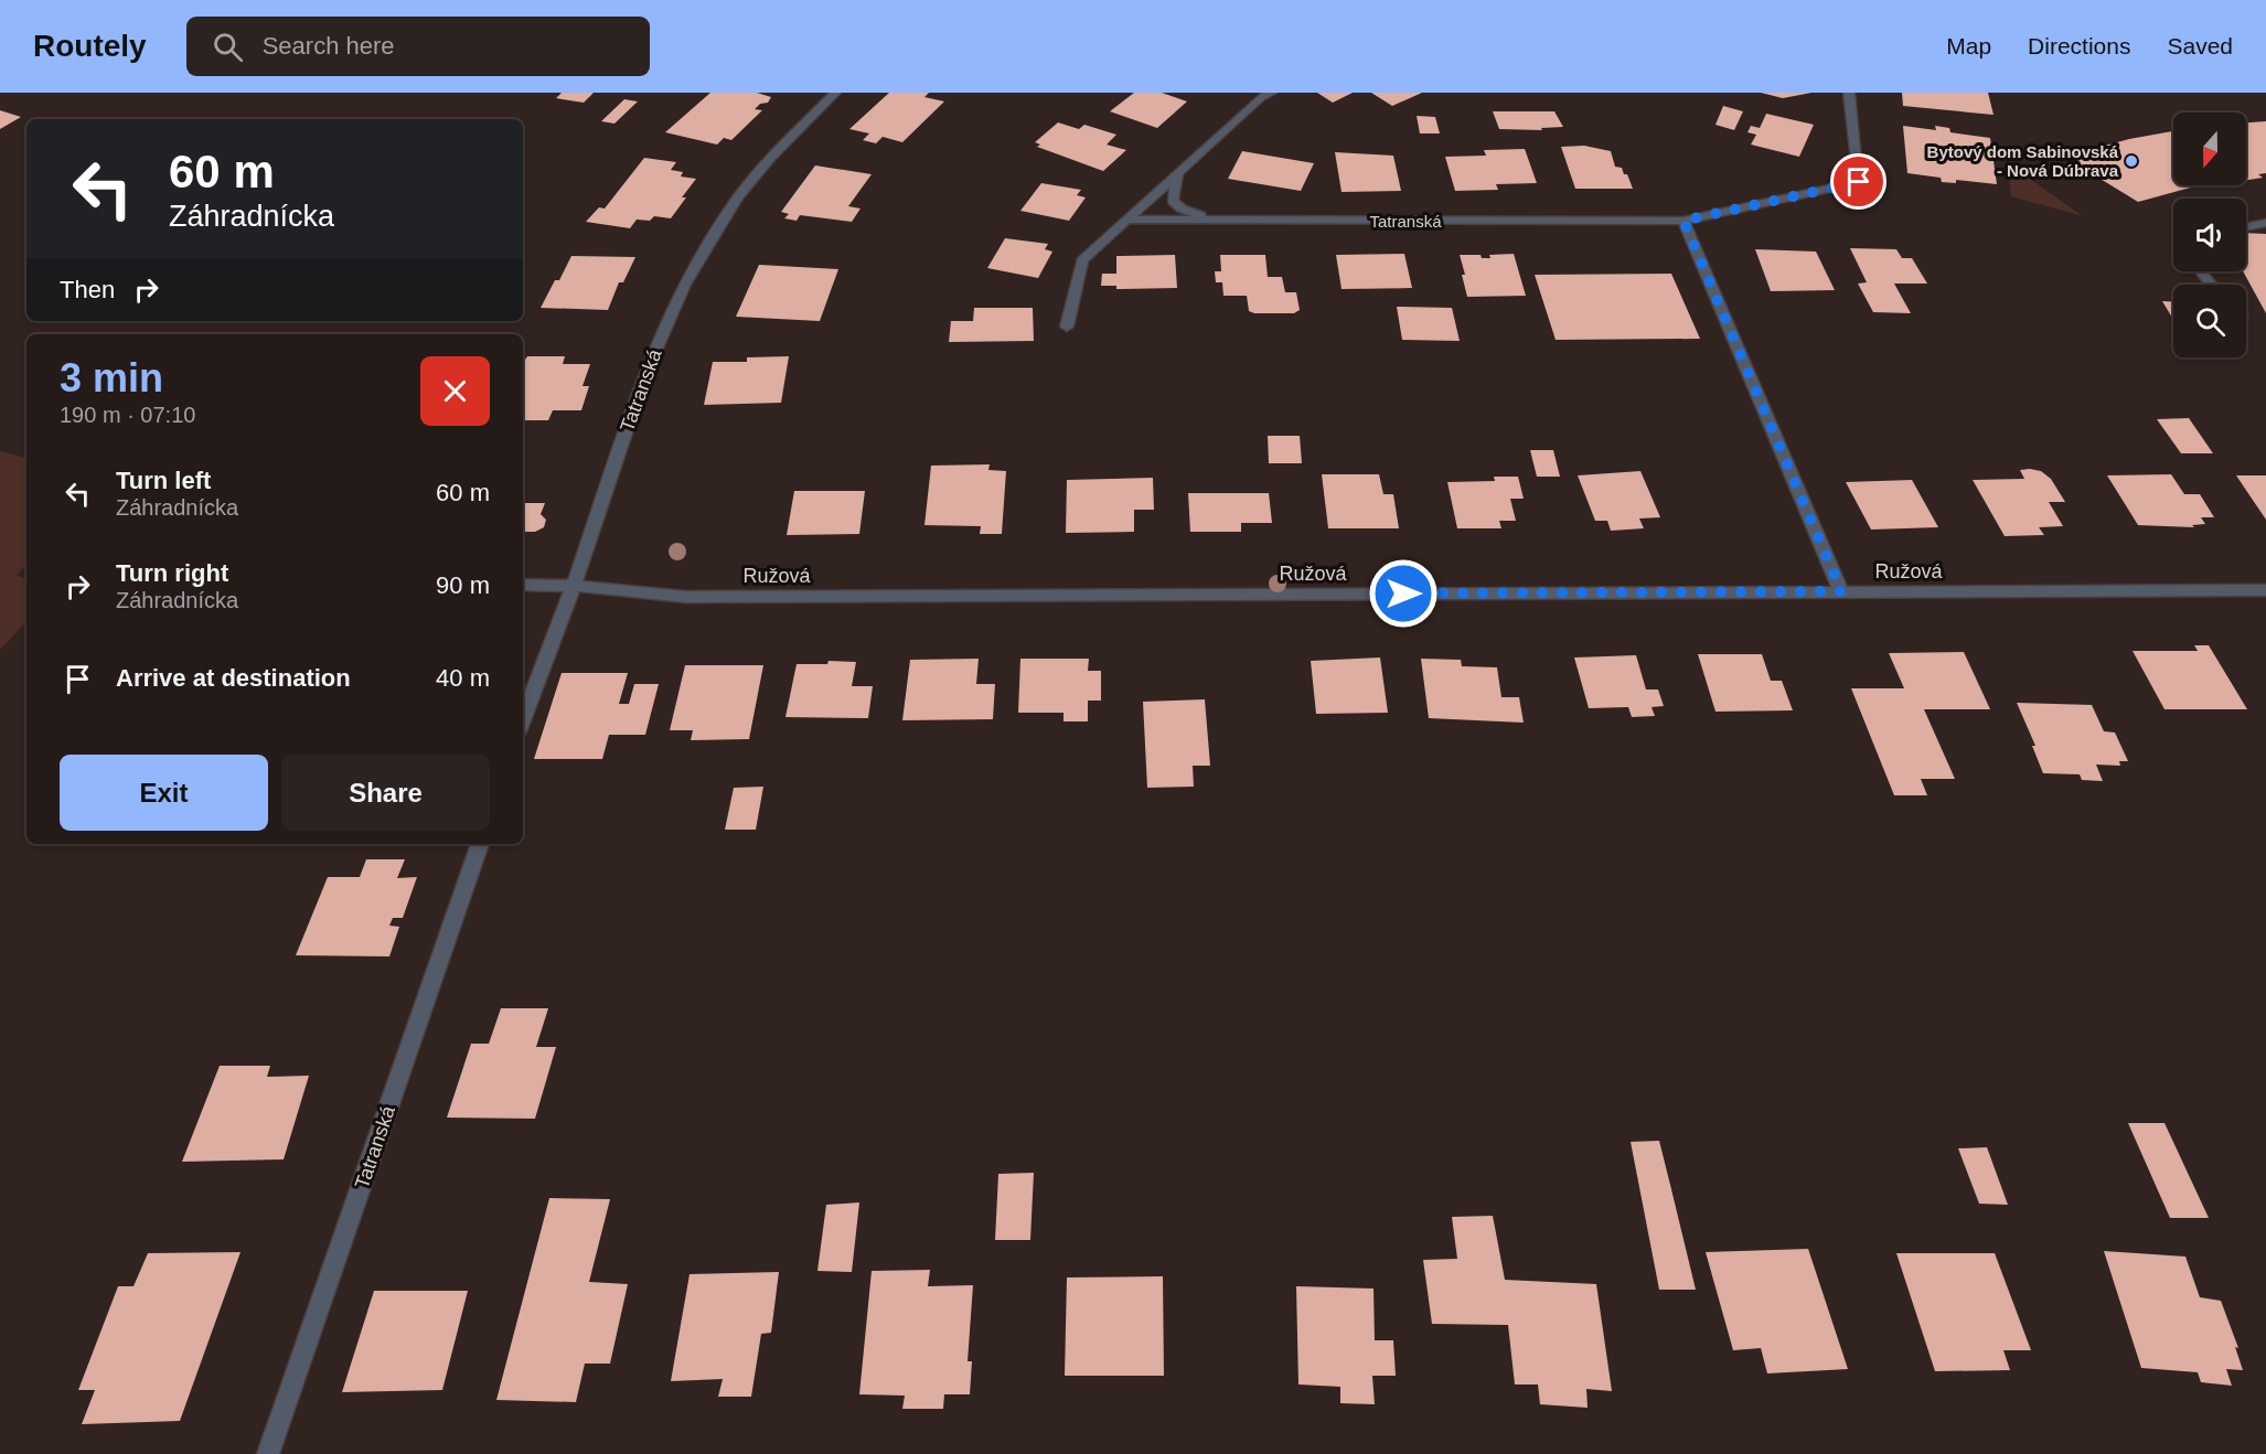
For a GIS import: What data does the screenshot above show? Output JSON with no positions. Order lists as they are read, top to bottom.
{
  "streets": {
    "street": ["Tatranská", "Ružová"]
  },
  "crossings": [
    ["Tatranská", "Ružová"]
  ],
  "places": ["Bytový dom Sabinovská - Nová Dúbrava"],
  "north": "bottom",
  "page": {
    "header": "Routely",
    "search": "Search here",
    "nav": ["Map", "Directions", "Saved"],
    "turn": ["60 m", "Záhradnícka"],
    "then": "Then",
    "heading": ["3 min", "190 m · 07:10"],
    "list": [
      {
        "name": "Turn left",
        "note": "Záhradnícka",
        "value": "60 m"
      },
      {
        "name": "Turn right",
        "note": "Záhradnícka",
        "value": "90 m"
      },
      {
        "name": "Arrive at destination",
        "value": "40 m"
      }
    ],
    "buttons": ["Exit", "Share"]
  }
}
